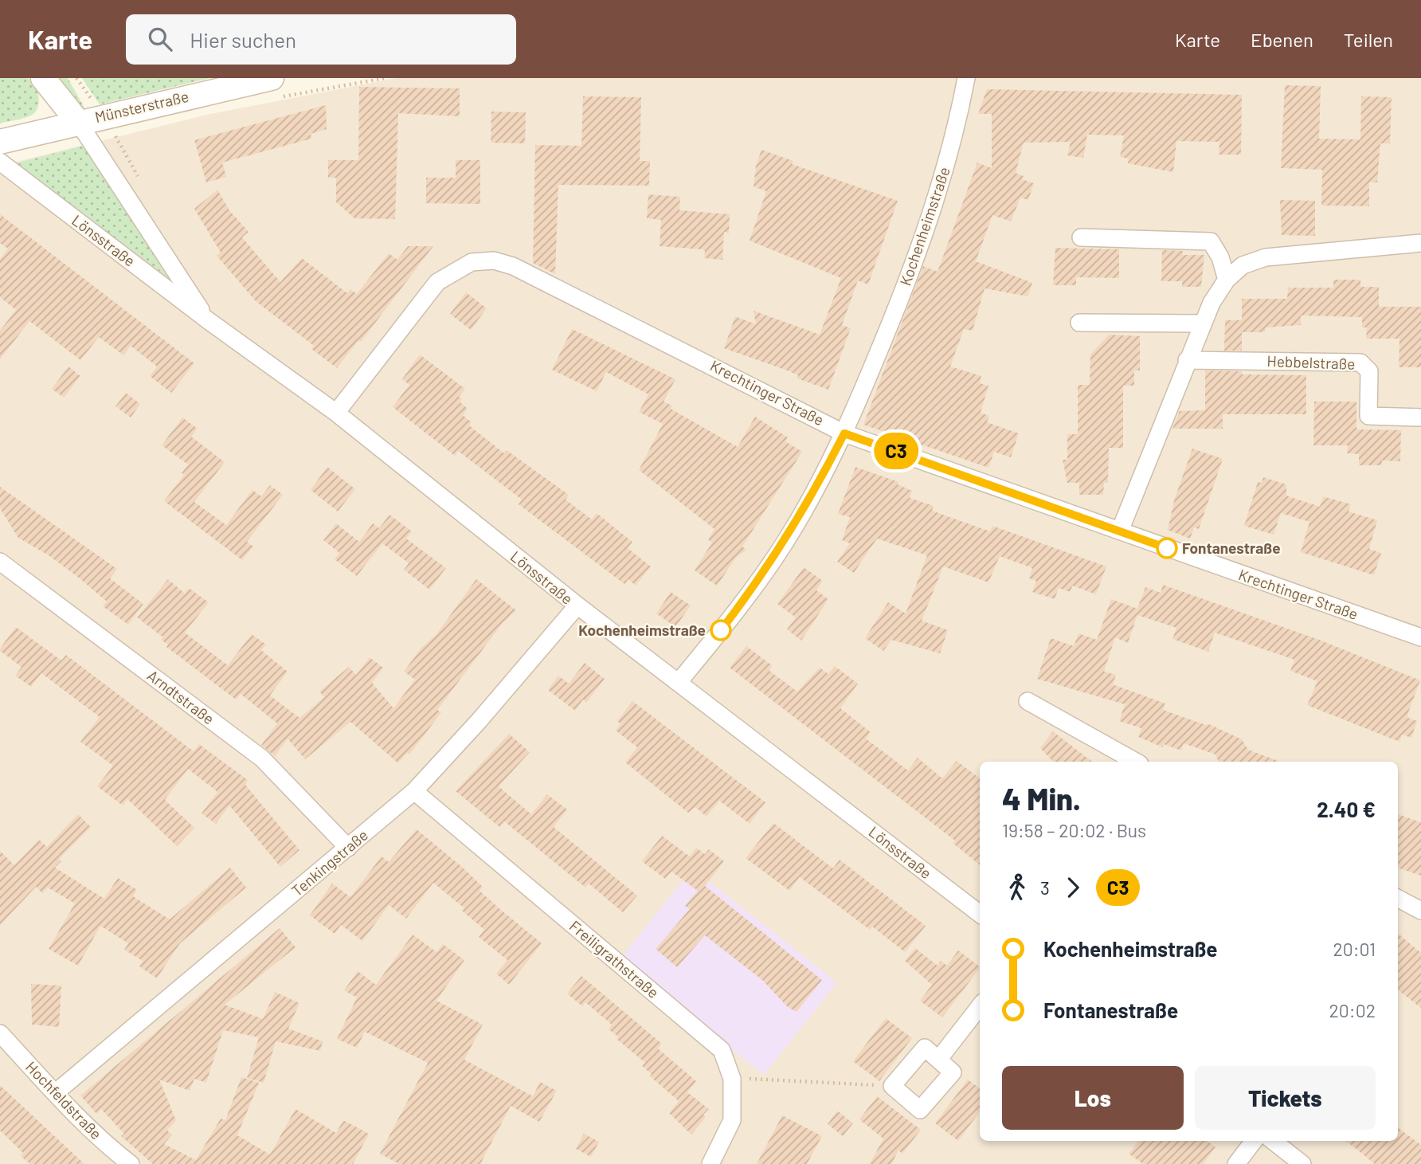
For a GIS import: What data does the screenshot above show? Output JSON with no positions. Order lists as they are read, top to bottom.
{
  "streets": {
    "main road": ["Münsterstraße"],
    "street": [
      "Kochenheimstraße",
      "Lönsstraße",
      "Hebbelstraße",
      "Krechtinger Straße",
      "Arndtstraße",
      "Tenkingstraße",
      "Freiligrathstraße",
      "Hochfeldstraße"
    ]
  },
  "crossings": [
    ["Münsterstraße", "Lönsstraße"],
    ["Kochenheimstraße", "Lönsstraße"],
    ["Kochenheimstraße", "Krechtinger Straße"],
    ["Lönsstraße", "Krechtinger Straße"],
    ["Lönsstraße", "Tenkingstraße"],
    ["Arndtstraße", "Tenkingstraße"],
    ["Tenkingstraße", "Freiligrathstraße"],
    ["Tenkingstraße", "Hochfeldstraße"]
  ],
  "places": ["Fontanestraße", "Kochenheimstraße"],
  "lines": ["bus line C3"],
  "page": {
    "header": "Karte",
    "search": "Hier suchen",
    "nav": ["Karte", "Ebenen", "Teilen"],
    "on_map": "C3",
    "heading": ["4 Min.", "19:58 – 20:02 · Bus", "2.40 €"],
    "legs": ["3", "C3"],
    "list": [
      {
        "name": "Kochenheimstraße",
        "value": "20:01"
      },
      {
        "name": "Fontanestraße",
        "value": "20:02"
      }
    ],
    "buttons": ["Los", "Tickets"]
  }
}
